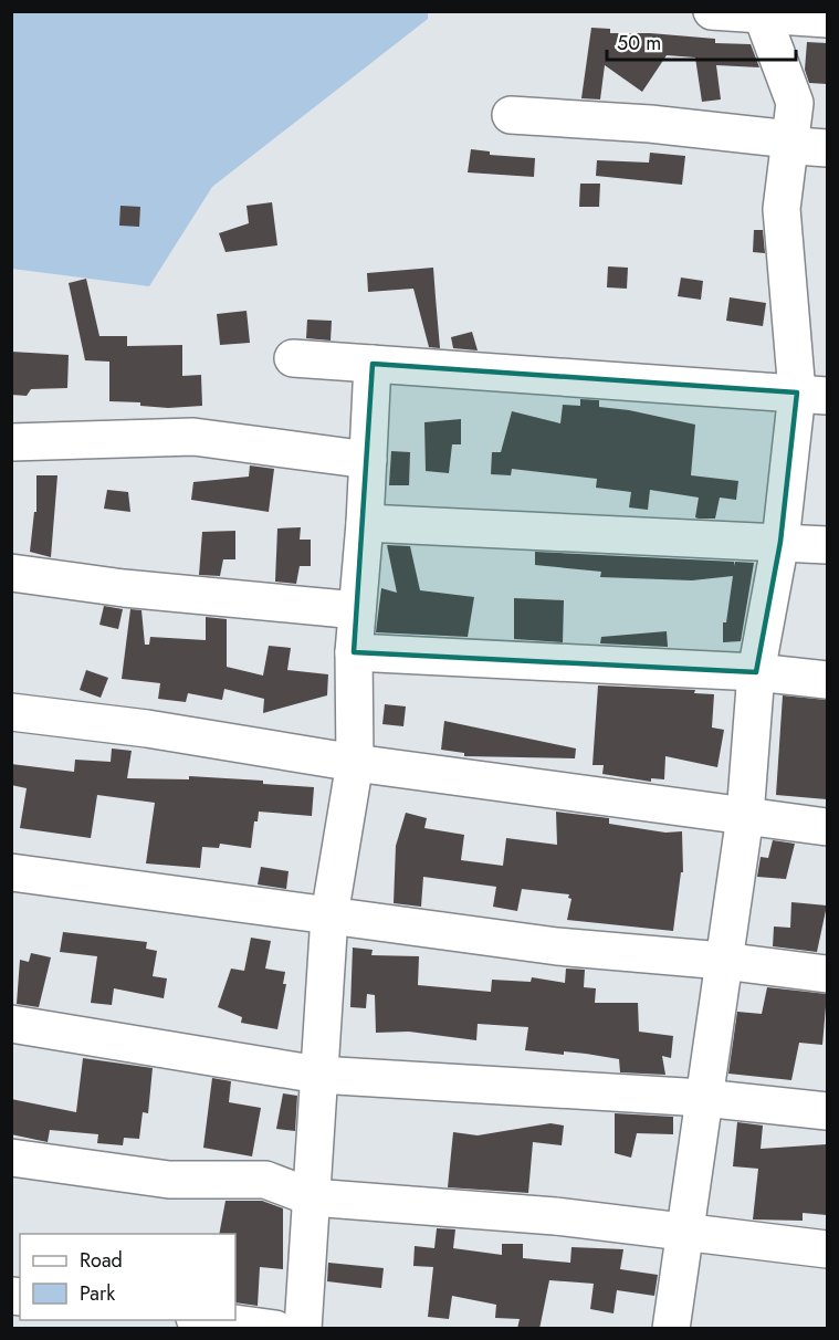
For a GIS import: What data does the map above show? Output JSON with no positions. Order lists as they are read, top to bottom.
{
  "legend": ["Road", "Park"],
  "scale_bar": "50 m"
}
